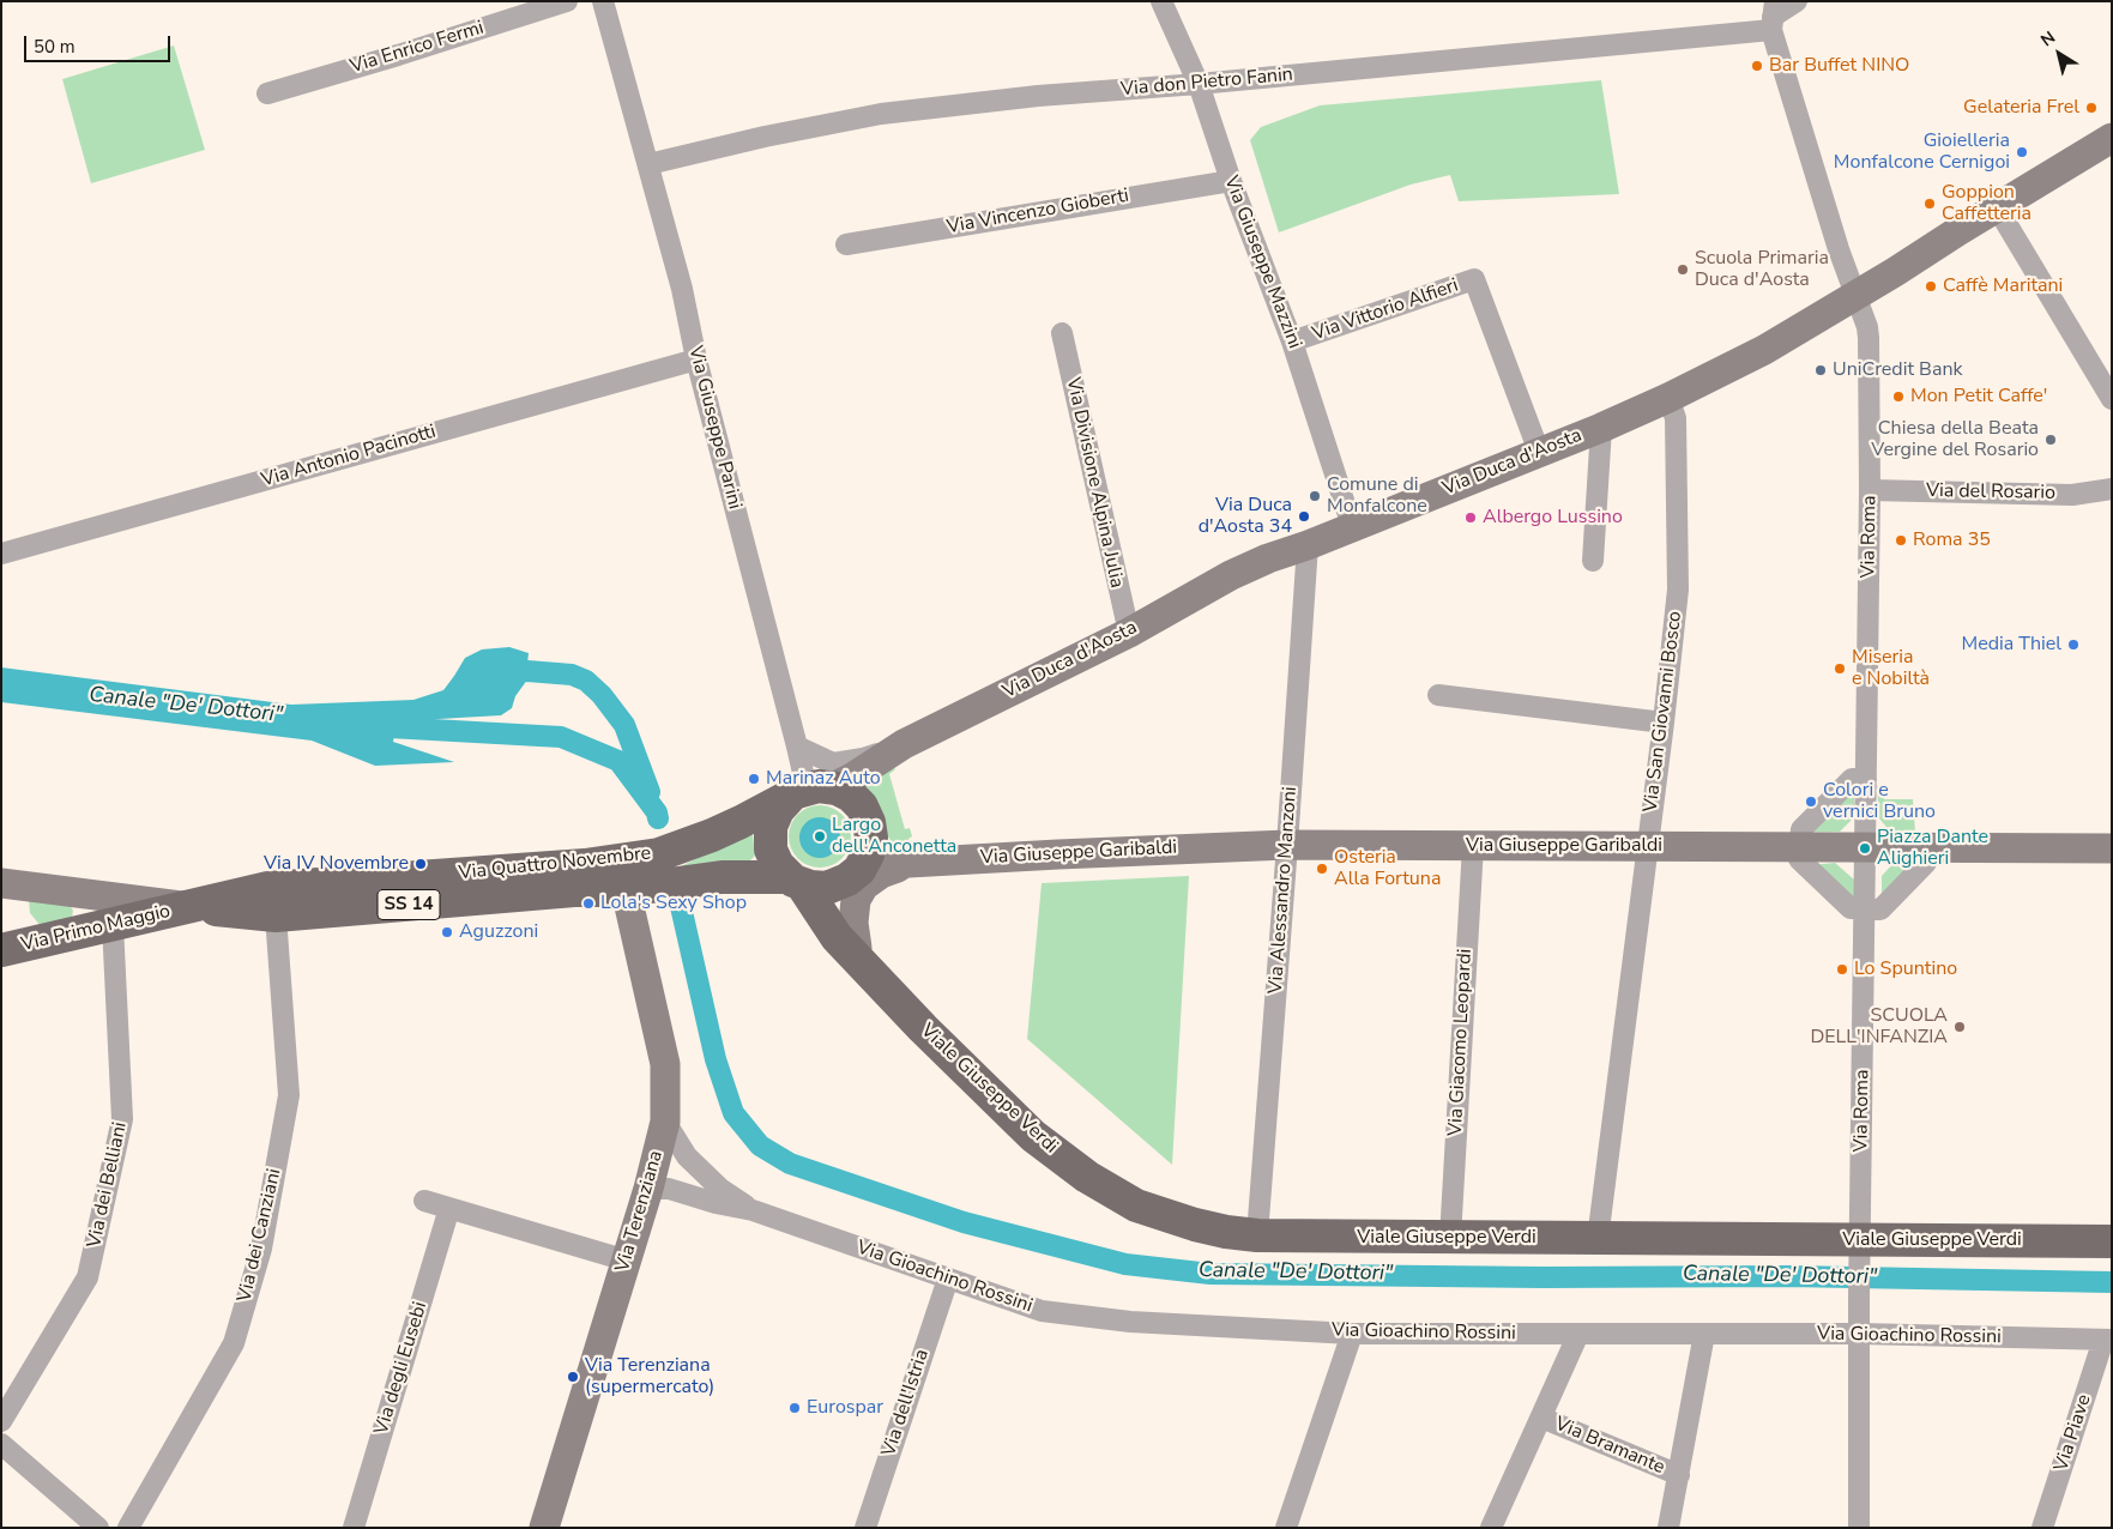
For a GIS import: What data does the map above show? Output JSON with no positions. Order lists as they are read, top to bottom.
{
  "streets": {
    "main road": [
      "Via Quattro Novembre",
      "SS 14",
      "Via Primo Maggio",
      "Viale Giuseppe Verdi"
    ],
    "street": [
      "Via Enrico Fermi",
      "Via don Pietro Fanin",
      "Via Vincenzo Gioberti",
      "Via Giuseppe Mazzini",
      "Via Vittorio Alfieri",
      "Via Giuseppe Parini",
      "Via Antonio Pacinotti",
      "Via Duca d'Aosta",
      "Via Divisione Alpina Julia",
      "Via del Rosario",
      "Via Roma",
      "Via San Giovanni Bosco",
      "Via Giuseppe Garibaldi",
      "Via Alessandro Manzoni",
      "Via Giacomo Leopardi",
      "Via dei Belliani",
      "Via Terenziana",
      "Via dei Canziani",
      "Via Gioachino Rossini",
      "Via degli Eusebi",
      "Via dell'Istria",
      "Via Piave",
      "Via Bramante"
    ]
  },
  "crossings": [
    ["Via don Pietro Fanin", "Via Giuseppe Mazzini"],
    ["Via don Pietro Fanin", "Via Giuseppe Parini"],
    ["Via don Pietro Fanin", "Via Roma"],
    ["Via Vincenzo Gioberti", "Via Giuseppe Mazzini"],
    ["Via Giuseppe Mazzini", "Via Vittorio Alfieri"],
    ["Via Giuseppe Mazzini", "Via Duca d'Aosta"],
    ["Via Vittorio Alfieri", "Via Duca d'Aosta"],
    ["Via Giuseppe Parini", "Via Antonio Pacinotti"],
    ["Via Duca d'Aosta", "Via Divisione Alpina Julia"],
    ["Via Duca d'Aosta", "Via Roma"],
    ["Via Duca d'Aosta", "Via San Giovanni Bosco"],
    ["Via Duca d'Aosta", "Via Alessandro Manzoni"],
    ["Via del Rosario", "Via Roma"],
    ["Via Roma", "Viale Giuseppe Verdi"],
    ["Via Roma", "Via Gioachino Rossini"],
    ["Via San Giovanni Bosco", "Via Giuseppe Garibaldi"],
    ["Via San Giovanni Bosco", "Viale Giuseppe Verdi"],
    ["Via Giuseppe Garibaldi", "Via Alessandro Manzoni"],
    ["Via Giuseppe Garibaldi", "Via Giacomo Leopardi"],
    ["Via Quattro Novembre", "Via Primo Maggio"],
    ["Via Quattro Novembre", "Via Terenziana"],
    ["Via Quattro Novembre", "Via dei Canziani"],
    ["Via Alessandro Manzoni", "Viale Giuseppe Verdi"],
    ["Via Primo Maggio", "Via dei Belliani"],
    ["Via Giacomo Leopardi", "Viale Giuseppe Verdi"],
    ["Via Terenziana", "Via Gioachino Rossini"],
    ["Via Gioachino Rossini", "Via dell'Istria"],
    ["Via Gioachino Rossini", "Via Piave"]
  ],
  "water": ["Canale \"De' Dottori\""],
  "places": [
    "Bar Buffet NINO",
    "Gelateria Frel",
    "Gioielleria Monfalcone Cernigoi",
    "Goppion Caffetteria",
    "Scuola Primaria Duca d'Aosta",
    "Caffè Maritani",
    "UniCredit Bank",
    "Mon Petit Caffe'",
    "Chiesa della Beata Vergine del Rosario",
    "Comune di Monfalcone",
    "Via Duca d'Aosta 34",
    "Albergo Lussino",
    "Roma 35",
    "Media Thiel",
    "Miseria e Nobiltà",
    "Marinaz Auto",
    "Colori e vernici Bruno",
    "Largo dell'Anconetta",
    "Piazza Dante Alighieri",
    "Via IV Novembre",
    "Osteria Alla Fortuna",
    "Lola's Sexy Shop",
    "Aguzzoni",
    "Lo Spuntino",
    "SCUOLA DELL'INFANZIA",
    "Via Terenziana (supermercato)",
    "Eurospar"
  ],
  "scale_bar": "50 m",
  "north": "top left"
}
